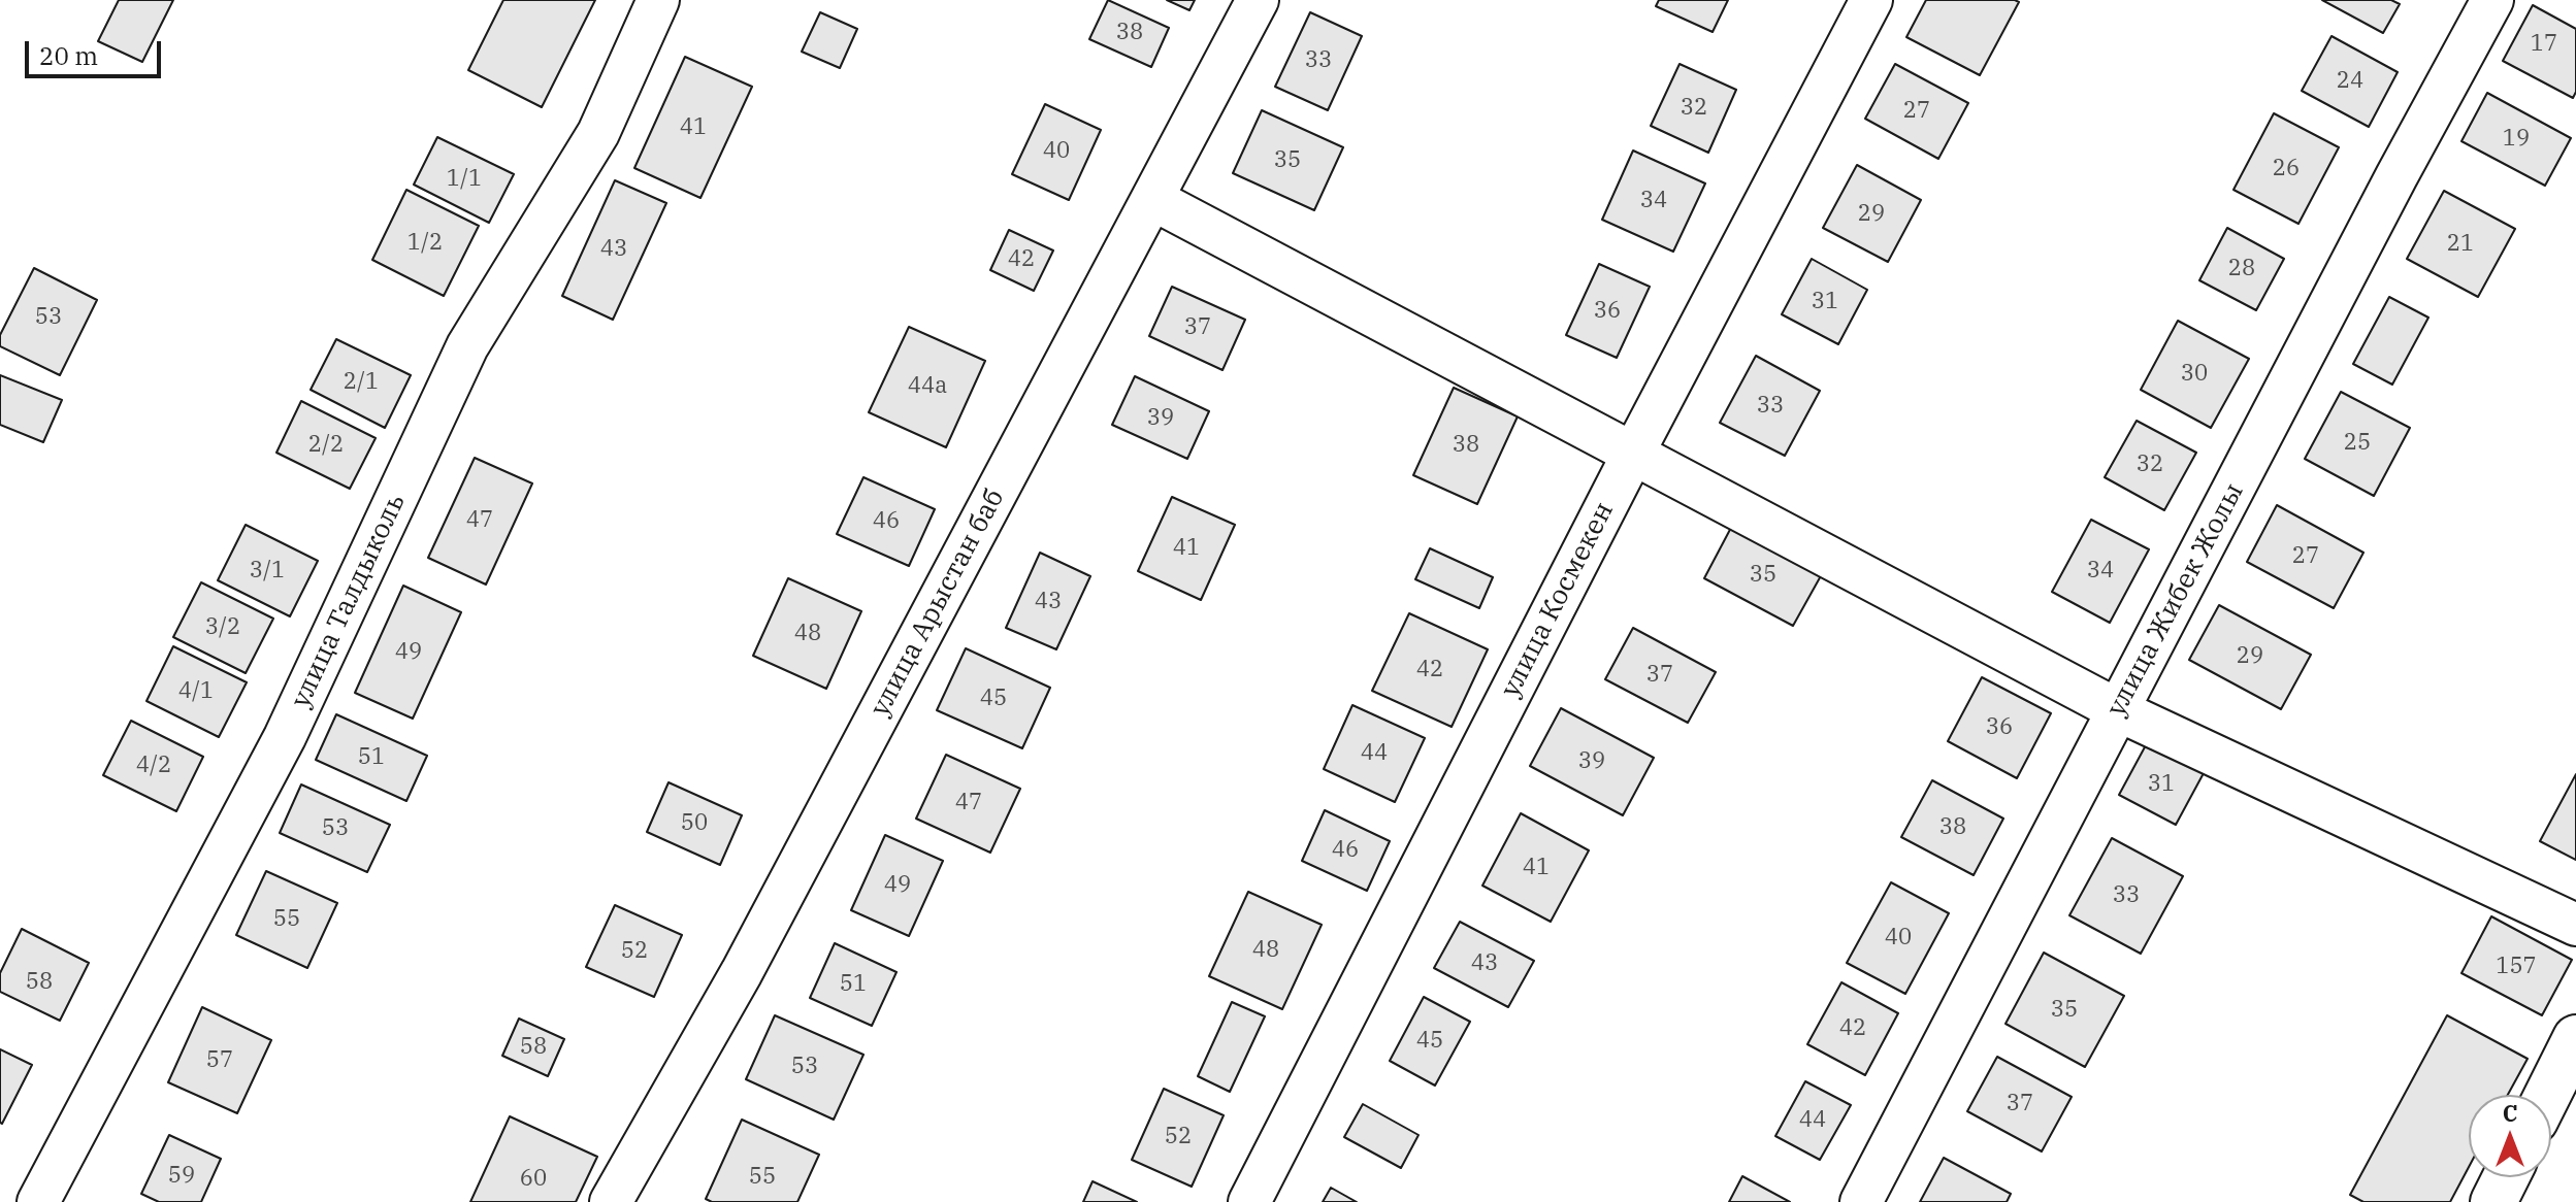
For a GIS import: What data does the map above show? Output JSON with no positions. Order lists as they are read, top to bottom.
{
  "streets": {
    "street": [
      "улица Космекен",
      "улица Жибек Жолы",
      "улица Талдыколь",
      "улица Арыстан баб"
    ]
  },
  "house_numbers": [
    "38",
    "17",
    "33",
    "24",
    "32",
    "27",
    "41",
    "19",
    "40",
    "35",
    "26",
    "1/1",
    "34",
    "29",
    "1/2",
    "21",
    "43",
    "42",
    "28",
    "31",
    "36",
    "53",
    "37",
    "30",
    "2/1",
    "44а",
    "33",
    "39",
    "25",
    "2/2",
    "38",
    "32",
    "47",
    "46",
    "41",
    "27",
    "3/1",
    "34",
    "35",
    "43",
    "3/2",
    "48",
    "49",
    "29",
    "42",
    "37",
    "4/1",
    "45",
    "36",
    "44",
    "51",
    "39",
    "4/2",
    "31",
    "47",
    "50",
    "38",
    "53",
    "46",
    "41",
    "49",
    "33",
    "55",
    "40",
    "48",
    "52",
    "43",
    "157",
    "58",
    "51",
    "35",
    "42",
    "45",
    "58",
    "57",
    "53",
    "37",
    "44",
    "52",
    "59",
    "55",
    "60"
  ],
  "scale_bar": "20 m",
  "north": "top"
}
